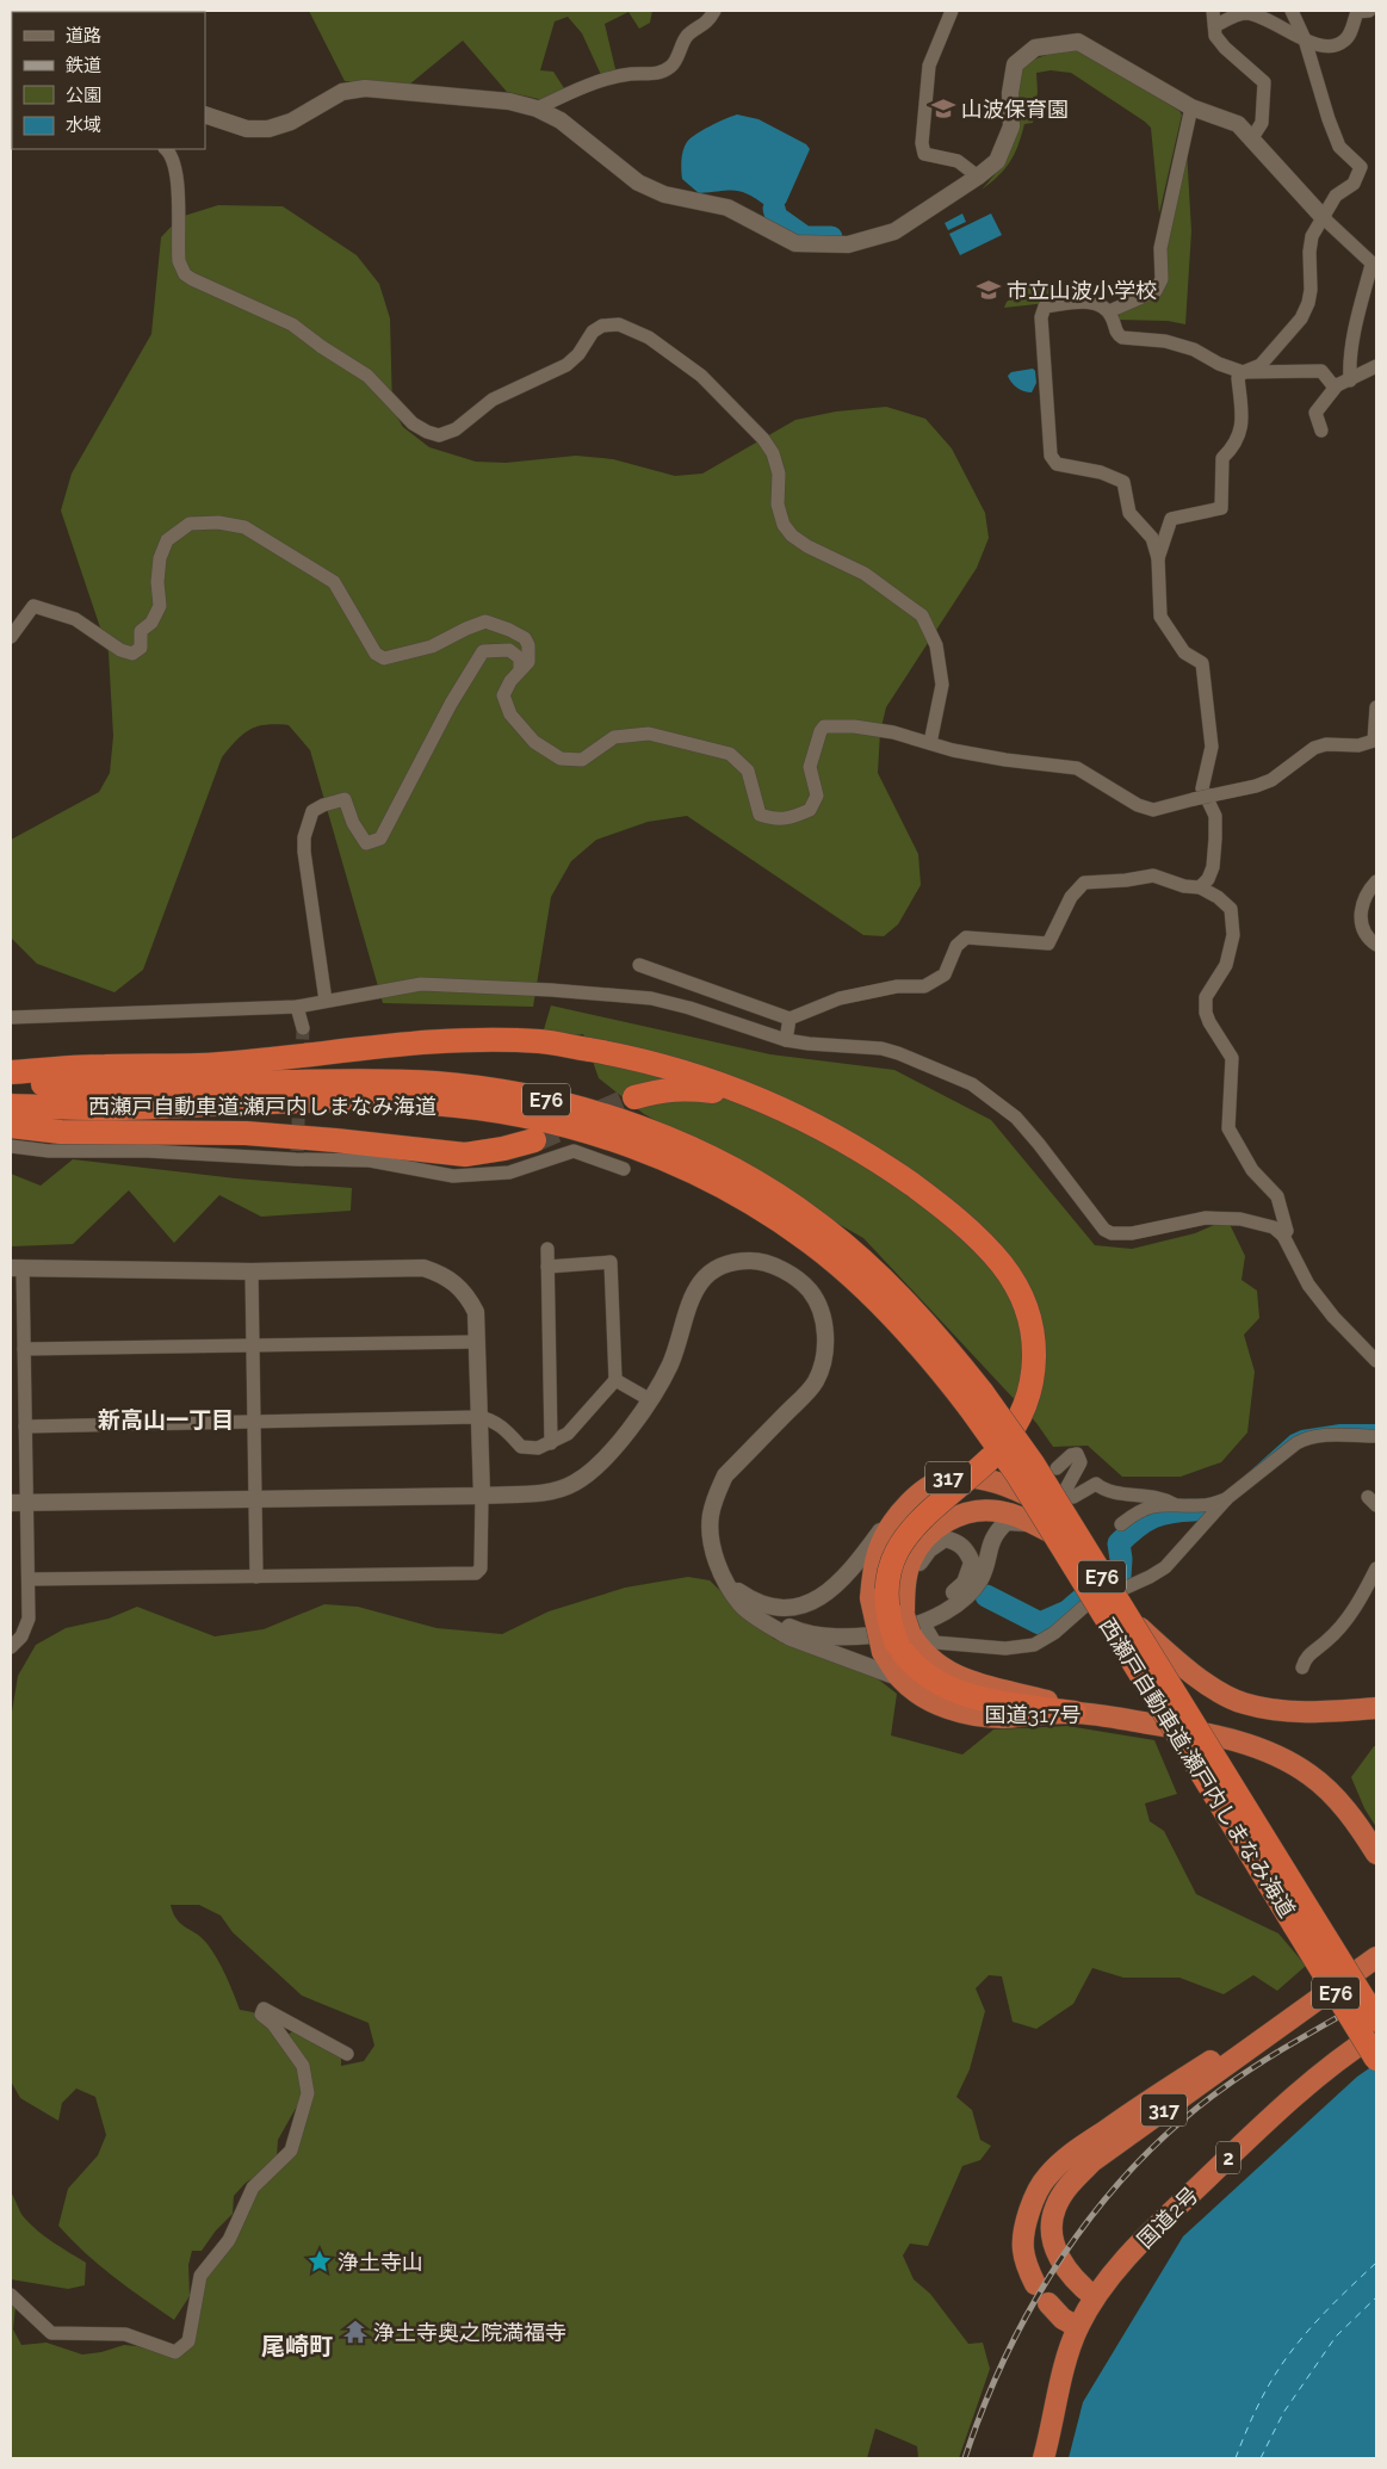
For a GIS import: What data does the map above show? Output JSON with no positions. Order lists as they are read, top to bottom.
{
  "streets": {
    "highway": [
      "E76",
      "西瀬戸自動車道;瀬戸内しまなみ海道",
      "317",
      "国道317号",
      "2",
      "国道2号"
    ]
  },
  "crossings": [
    ["317", "国道2号"]
  ],
  "districts": ["新高山一丁目", "尾崎町"],
  "places": {
    "school or university": ["山波保育園", "市立山波小学校"],
    "place": ["浄土寺山"],
    "temple": ["浄土寺奥之院満福寺"]
  },
  "legend": [
    "道路",
    "鉄道",
    "公園",
    "水域"
  ]
}
